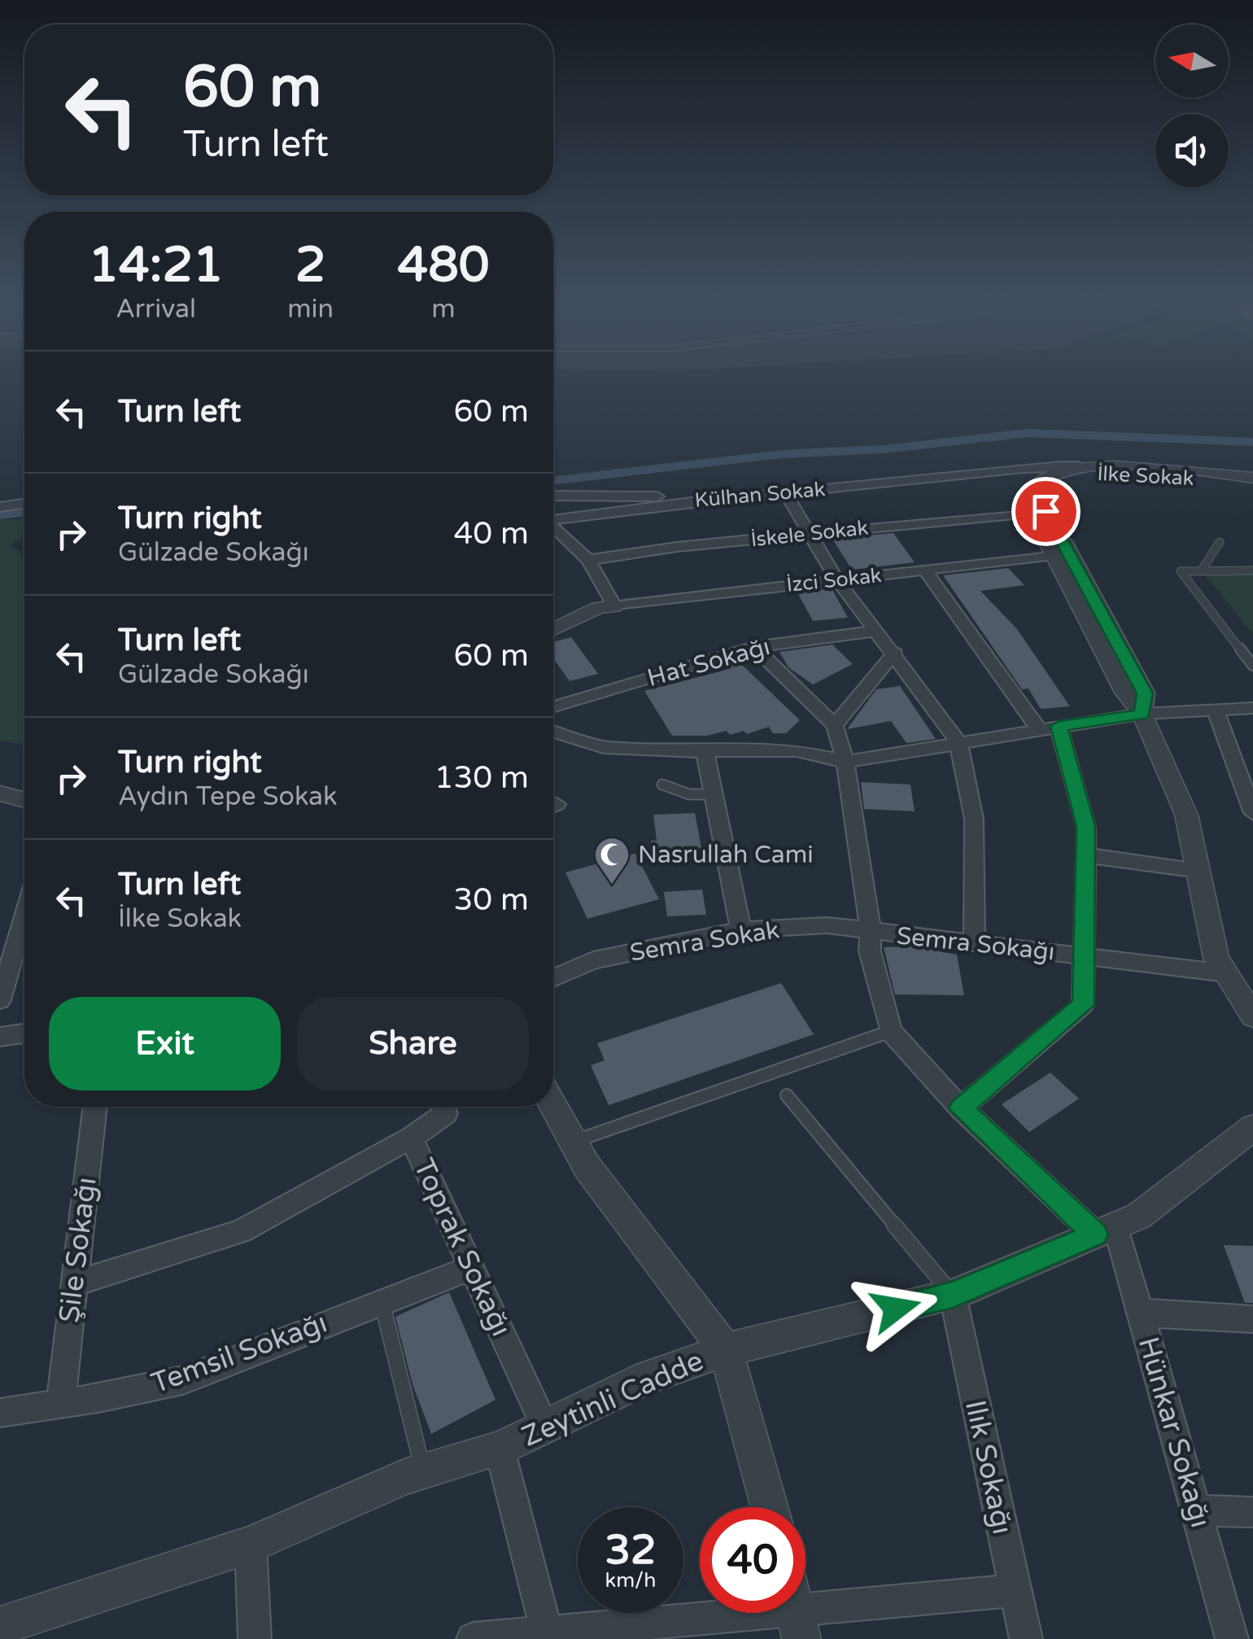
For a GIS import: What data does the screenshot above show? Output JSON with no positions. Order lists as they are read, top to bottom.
{
  "streets": {
    "street": [
      "İlke Sokak",
      "Külhan Sokak",
      "İskele Sokak",
      "İzci Sokak",
      "Hat Sokağı",
      "Semra Sokak",
      "Semra Sokağı",
      "Toprak Sokağı",
      "Şile Sokağı",
      "Temsil Sokağı",
      "Zeytinli Cadde",
      "Hünkar Sokağı",
      "Ilık Sokağı"
    ]
  },
  "crossings": [
    ["İlke Sokak", "Külhan Sokak"],
    ["İlke Sokak", "İskele Sokak"],
    ["İlke Sokak", "İzci Sokak"],
    ["İlke Sokak", "Semra Sokağı"],
    ["Külhan Sokak", "İskele Sokak"],
    ["Külhan Sokak", "İzci Sokak"],
    ["Semra Sokak", "Semra Sokağı"],
    ["Toprak Sokağı", "Şile Sokağı"],
    ["Toprak Sokağı", "Temsil Sokağı"],
    ["Toprak Sokağı", "Zeytinli Cadde"],
    ["Şile Sokağı", "Temsil Sokağı"],
    ["Zeytinli Cadde", "Hünkar Sokağı"],
    ["Zeytinli Cadde", "Ilık Sokağı"]
  ],
  "places": {
    "mosque": ["Nasrullah Cami"]
  },
  "north": "left",
  "page": {
    "turn": ["60 m", "Turn left"],
    "eta": [
      "14:21",
      "Arrival",
      "2",
      "min",
      "480",
      "m"
    ],
    "list": [
      {
        "name": "Turn left",
        "value": "60 m"
      },
      {
        "name": "Turn right",
        "note": "Gülzade Sokağı",
        "value": "40 m"
      },
      {
        "name": "Turn left",
        "note": "Gülzade Sokağı",
        "value": "60 m"
      },
      {
        "name": "Turn right",
        "note": "Aydın Tepe Sokak",
        "value": "130 m"
      },
      {
        "name": "Turn left",
        "note": "İlke Sokak",
        "value": "30 m"
      }
    ],
    "buttons": ["Exit", "Share"],
    "speed": "32 km/h",
    "limit": "40"
  }
}
